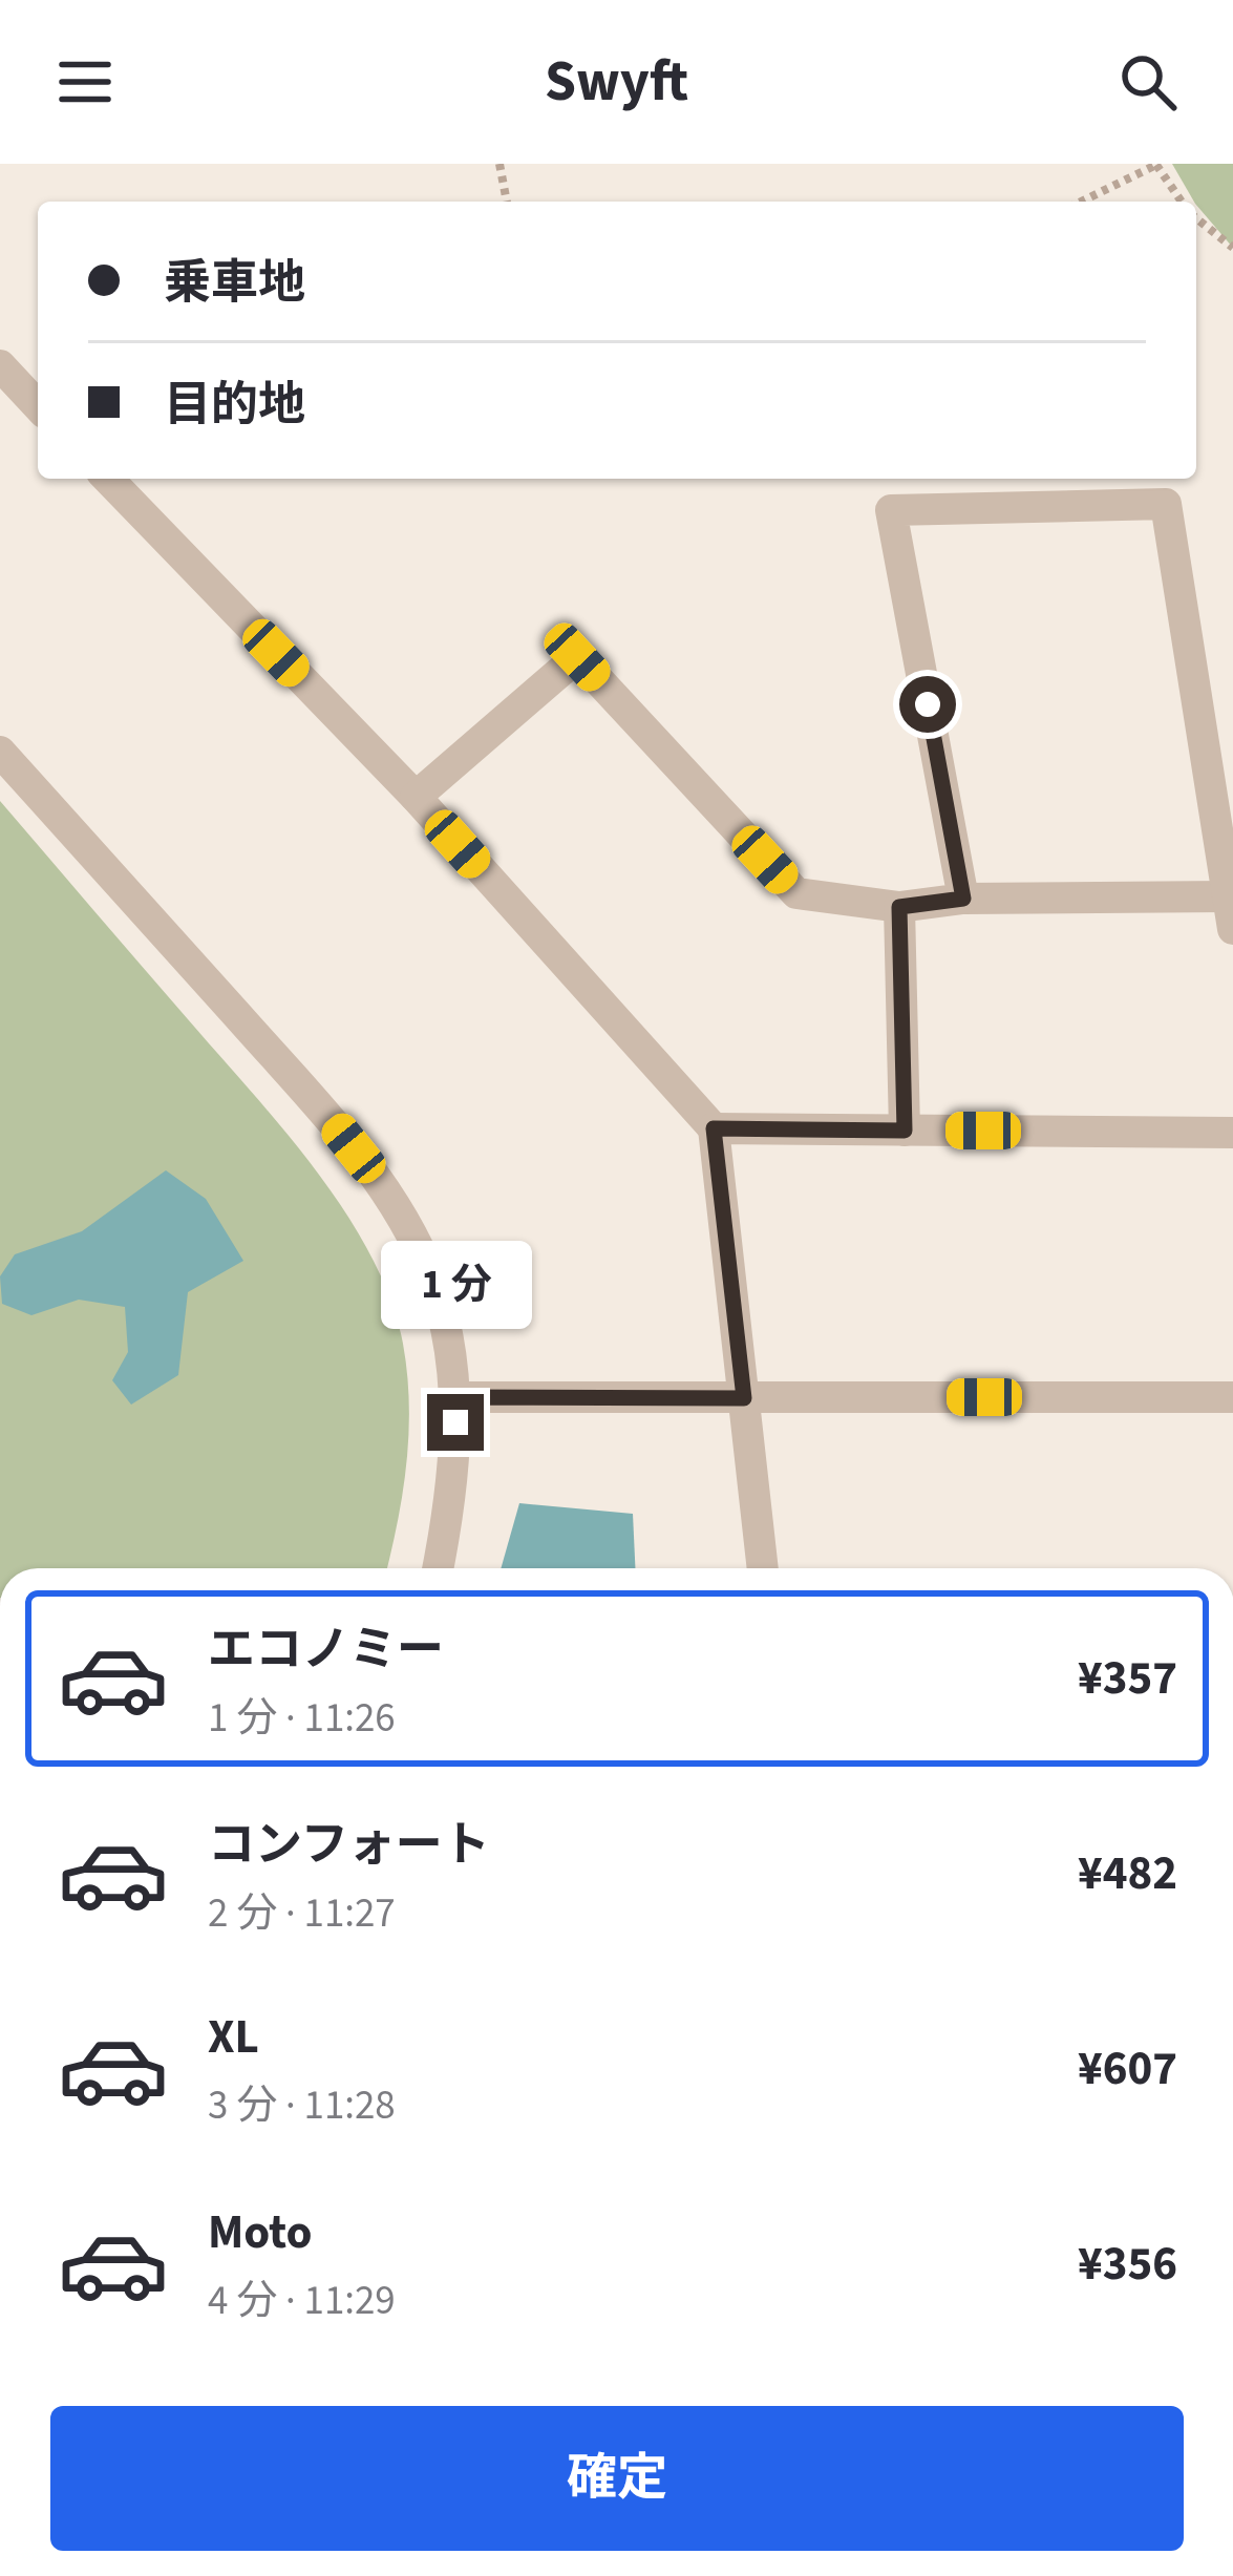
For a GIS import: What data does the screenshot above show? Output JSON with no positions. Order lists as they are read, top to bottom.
{
  "page": {
    "header": "Swyft",
    "banner": ["乗車地", "目的地"],
    "bubble": "1 分",
    "list": [
      {
        "name": "エコノミー",
        "note": "1 分 · 11:26",
        "value": "¥357"
      },
      {
        "name": "コンフォート",
        "note": "2 分 · 11:27",
        "value": "¥482"
      },
      {
        "name": "XL",
        "note": "3 分 · 11:28",
        "value": "¥607"
      },
      {
        "name": "Moto",
        "note": "4 分 · 11:29",
        "value": "¥356"
      }
    ],
    "buttons": "確定"
  }
}
